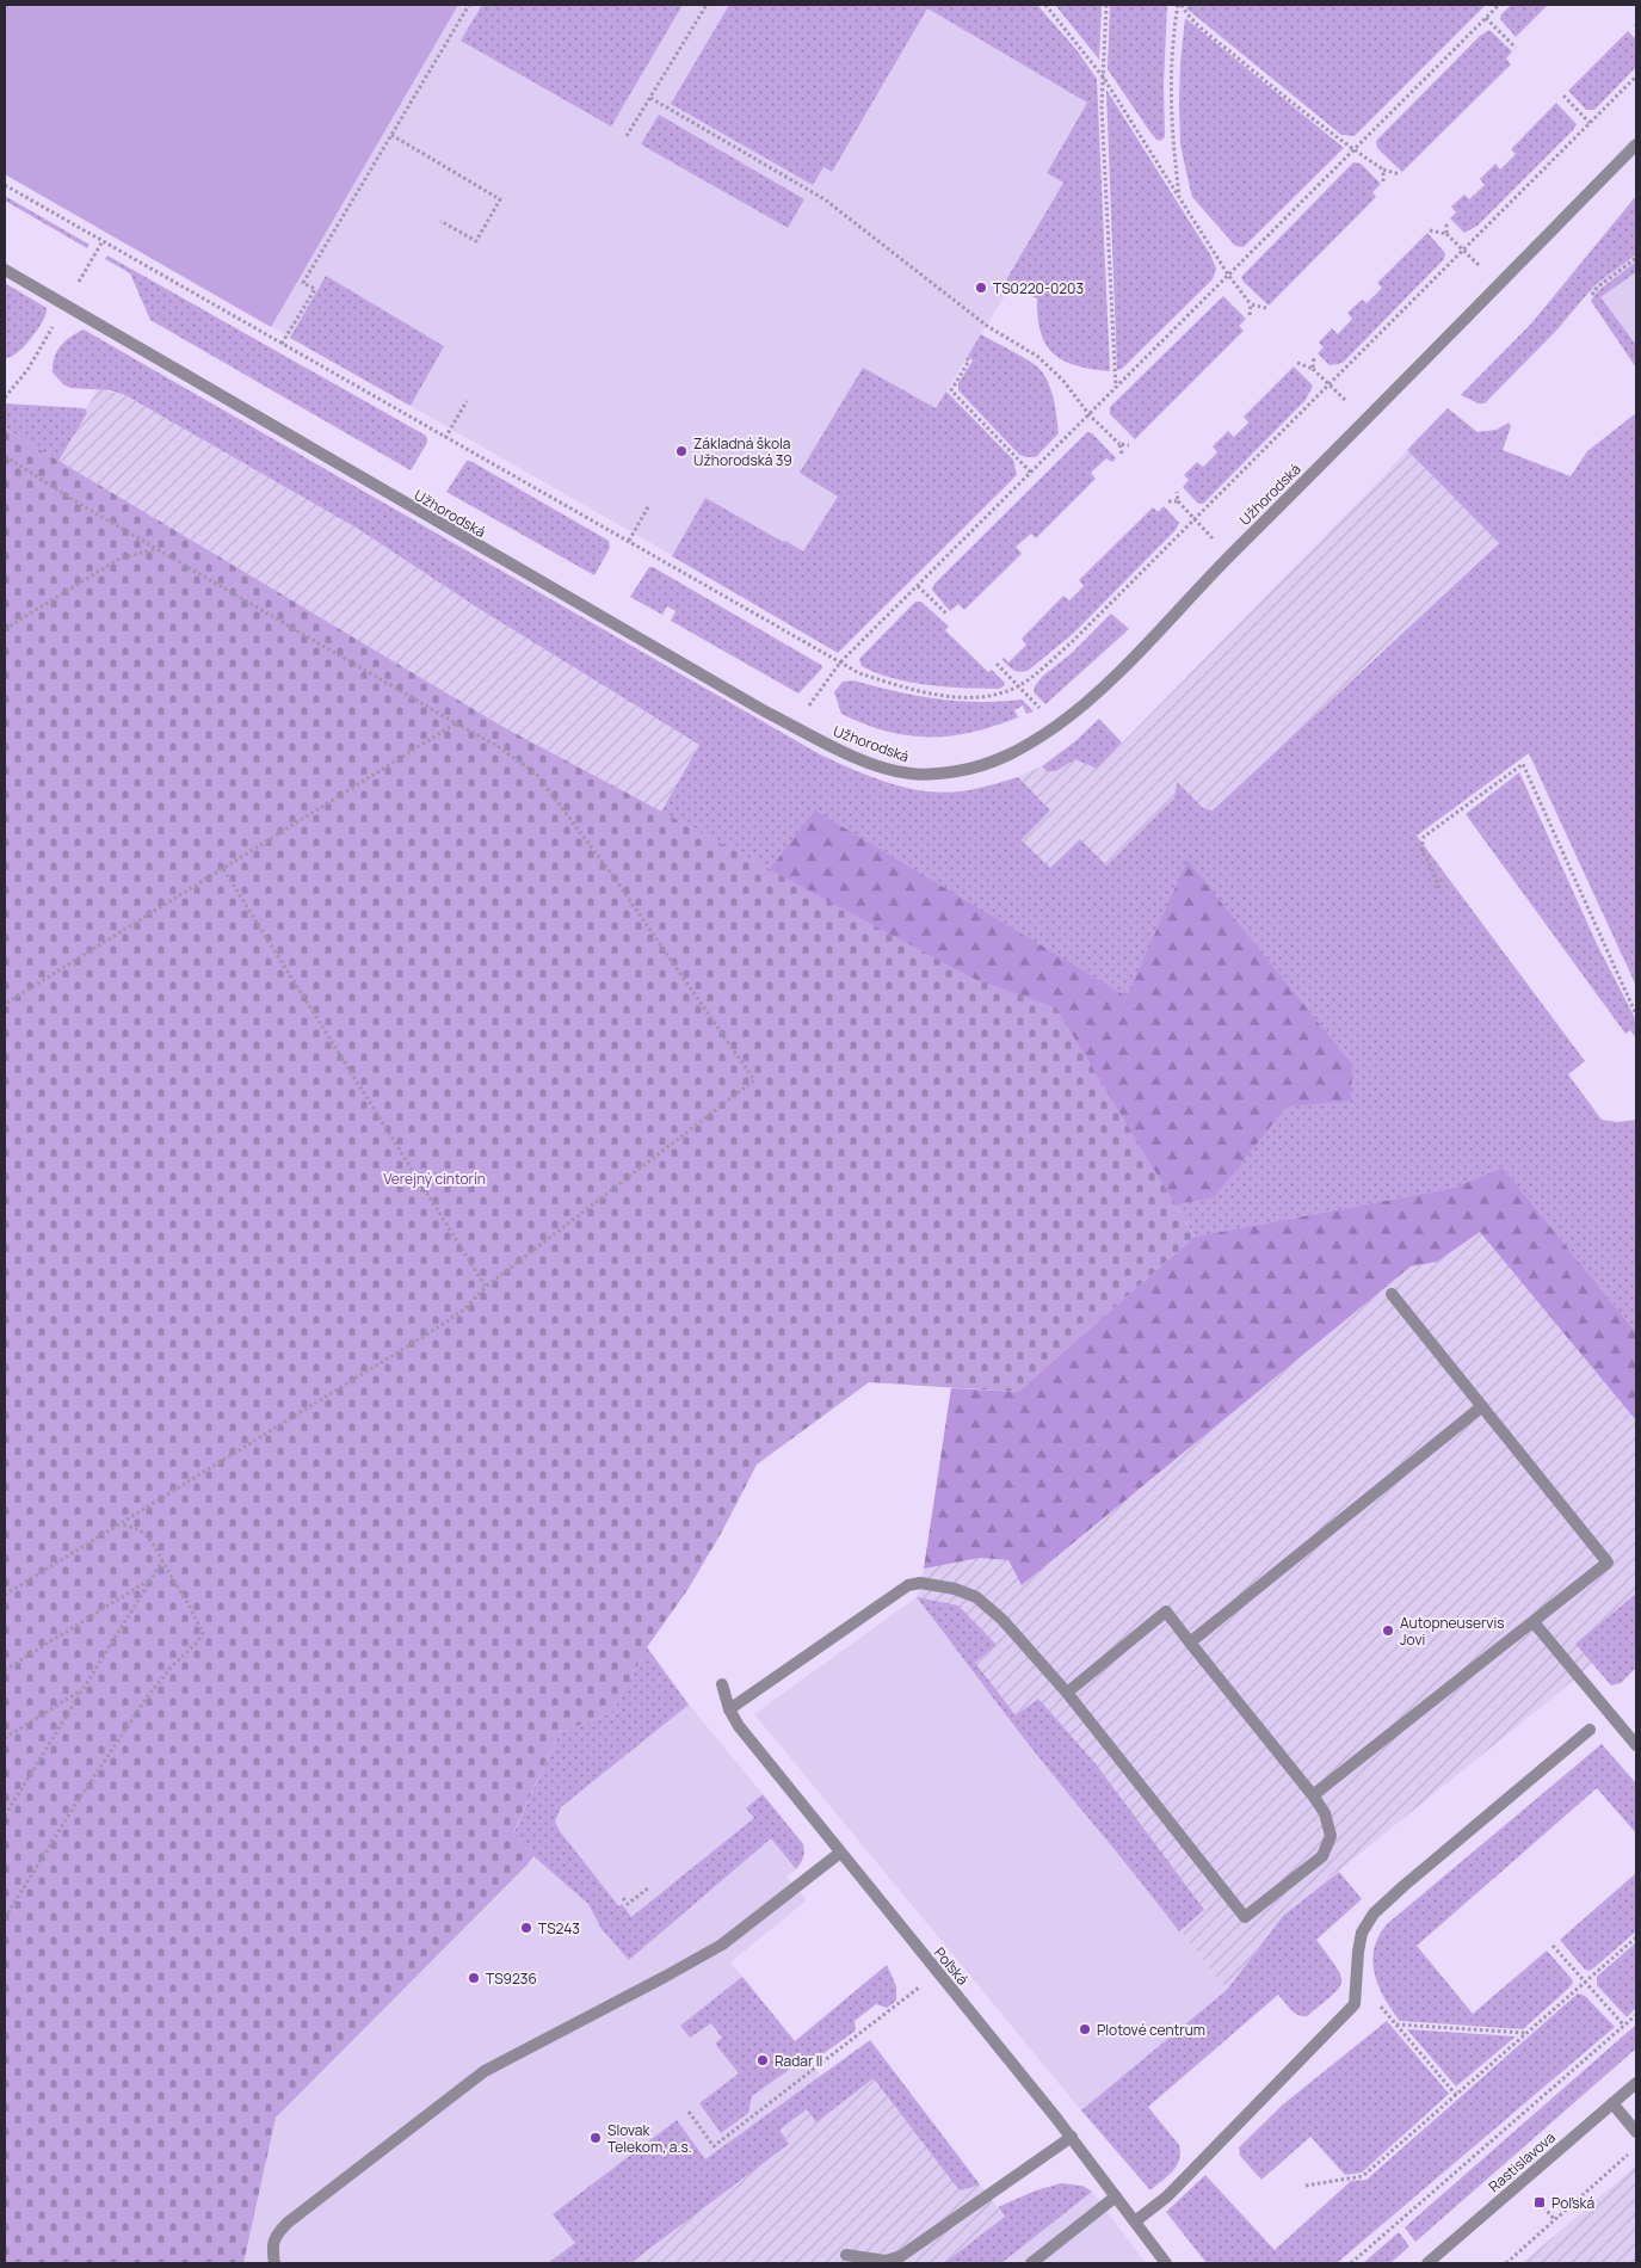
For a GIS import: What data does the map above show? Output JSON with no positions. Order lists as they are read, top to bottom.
{
  "streets": {
    "street": ["Užhorodská", "Poľská", "Rastislavova"]
  },
  "parks": ["Verejný cintorín"],
  "places": {
    "other": [
      "TS0220-0203",
      "Základná škola Užhorodská 39",
      "Autopneuservis Jovi",
      "TS243",
      "TS9236",
      "Plotové centrum",
      "Radar II",
      "Slovak Telekom, a.s."
    ],
    "transit": ["Poľská"]
  }
}
